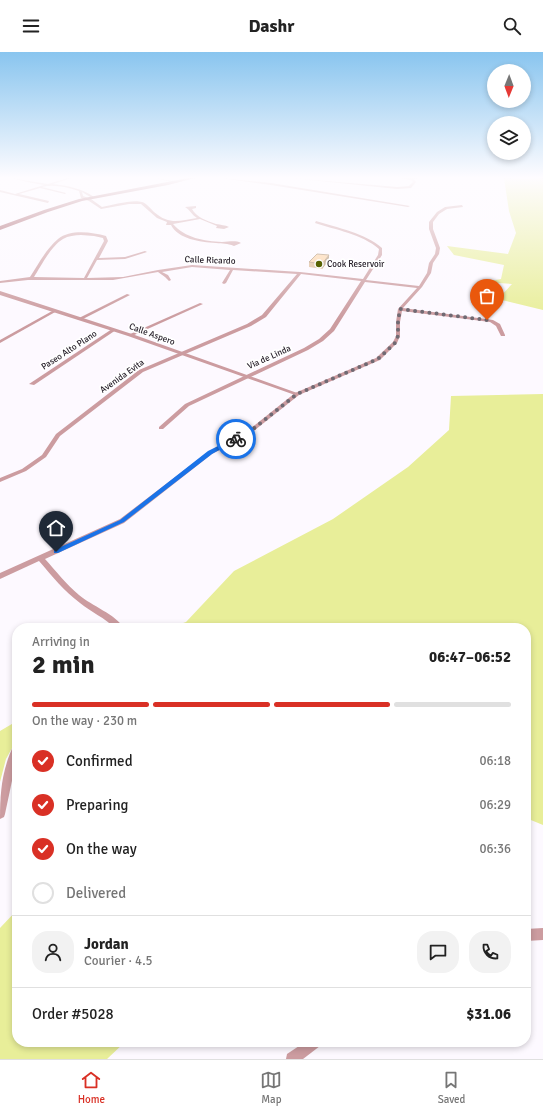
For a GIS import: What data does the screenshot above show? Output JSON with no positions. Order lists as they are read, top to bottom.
{
  "streets": {
    "street": [
      "Calle Ricardo",
      "Calle Aspero",
      "Paseo Alto Plano",
      "Via de Linda",
      "Avenida Evita"
    ]
  },
  "crossings": [
    ["Calle Ricardo", "Via de Linda"],
    ["Calle Ricardo", "Avenida Evita"],
    ["Calle Aspero", "Paseo Alto Plano"],
    ["Calle Aspero", "Via de Linda"],
    ["Calle Aspero", "Avenida Evita"]
  ],
  "places": ["Cook Reservoir"],
  "north": "bottom",
  "page": {
    "header": "Dashr",
    "heading": ["2 min", "Arriving in", "06:47–06:52"],
    "panel": [
      "Jordan",
      "Courier · 4.5",
      "Order #5028",
      "$31.06"
    ],
    "bar": "On the way · 230 m",
    "list": [
      ["Confirmed", "06:18"],
      ["Preparing", "06:29"],
      ["On the way", "06:36"],
      "Delivered"
    ],
    "tabs": ["Home", "Map", "Saved"]
  }
}
